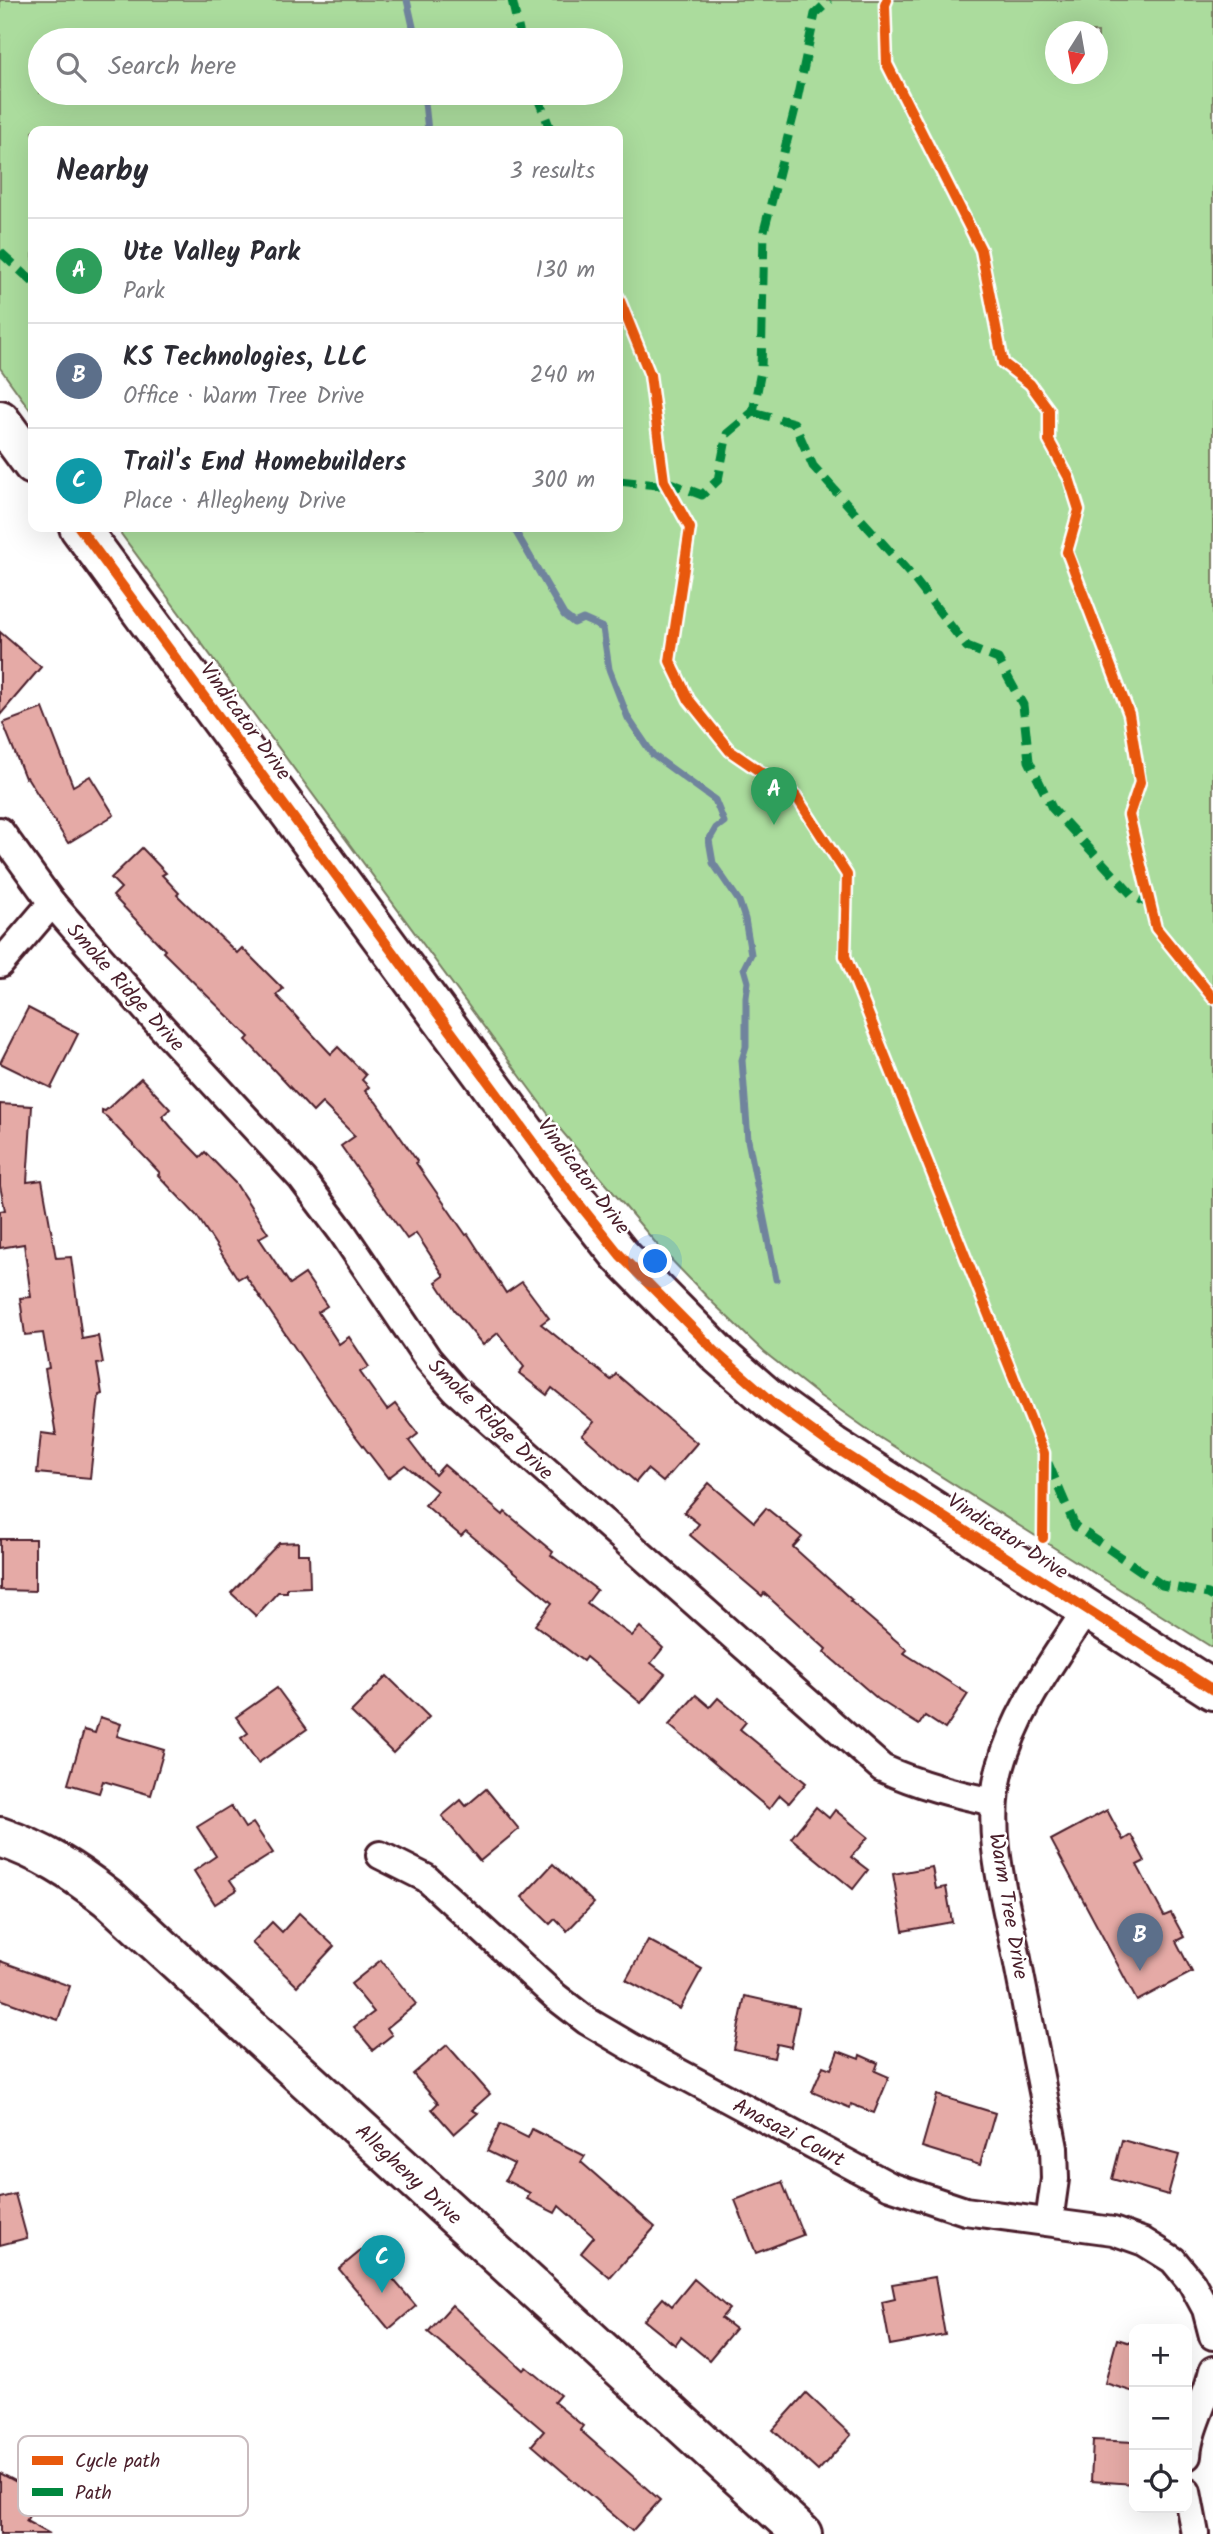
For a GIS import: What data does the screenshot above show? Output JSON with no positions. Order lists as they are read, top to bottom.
{
  "streets": {
    "main road": ["Vindicator Drive", "Allegheny Drive"],
    "street": ["Smoke Ridge Drive", "Warm Tree Drive", "Anasazi Court"]
  },
  "crossings": [
    ["Vindicator Drive", "Warm Tree Drive"],
    ["Smoke Ridge Drive", "Warm Tree Drive"],
    ["Warm Tree Drive", "Anasazi Court"]
  ],
  "legend": ["Cycle path", "Path"],
  "north": "bottom",
  "page": {
    "search": "Search here",
    "heading": ["Nearby", "3 results"],
    "list": [
      {
        "mark": "A",
        "name": "Ute Valley Park",
        "note": "Park",
        "value": "130 m"
      },
      {
        "mark": "B",
        "name": "KS Technologies, LLC",
        "note": "Office · Warm Tree Drive",
        "value": "240 m"
      },
      {
        "mark": "C",
        "name": "Trail's End Homebuilders",
        "note": "Place · Allegheny Drive",
        "value": "300 m"
      }
    ],
    "pins": ["A", "B", "C"],
    "map_buttons": ["+", "−"]
  }
}
